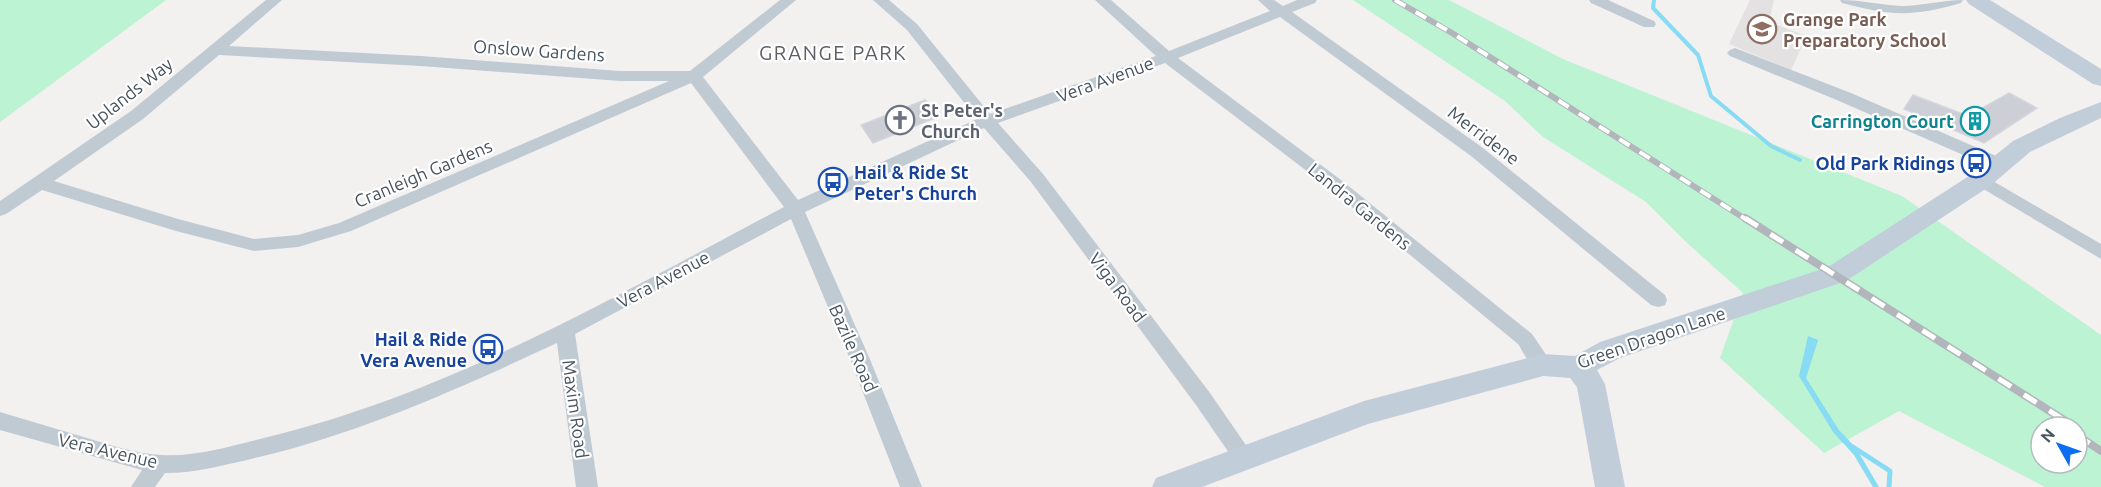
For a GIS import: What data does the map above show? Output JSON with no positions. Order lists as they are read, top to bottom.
{
  "streets": {
    "street": [
      "Onslow Gardens",
      "Vera Avenue",
      "Uplands Way",
      "Merridene",
      "Cranleigh Gardens",
      "Landra Gardens",
      "Viga Road",
      "Green Dragon Lane",
      "Bazile Road",
      "Maxim Road"
    ]
  },
  "crossings": [
    ["Onslow Gardens", "Uplands Way"],
    ["Onslow Gardens", "Cranleigh Gardens"],
    ["Vera Avenue", "Merridene"],
    ["Vera Avenue", "Landra Gardens"],
    ["Vera Avenue", "Viga Road"],
    ["Vera Avenue", "Bazile Road"],
    ["Vera Avenue", "Maxim Road"],
    ["Uplands Way", "Cranleigh Gardens"],
    ["Landra Gardens", "Green Dragon Lane"],
    ["Viga Road", "Green Dragon Lane"]
  ],
  "districts": ["GRANGE PARK"],
  "places": {
    "school or university": ["Grange Park Preparatory School"],
    "church": ["St Peter's Church"],
    "building": ["Carrington Court"],
    "bus stop": ["Old Park Ridings", "Hail & Ride St Peter's Church", "Hail & Ride Vera Avenue"]
  },
  "north": "top left"
}
